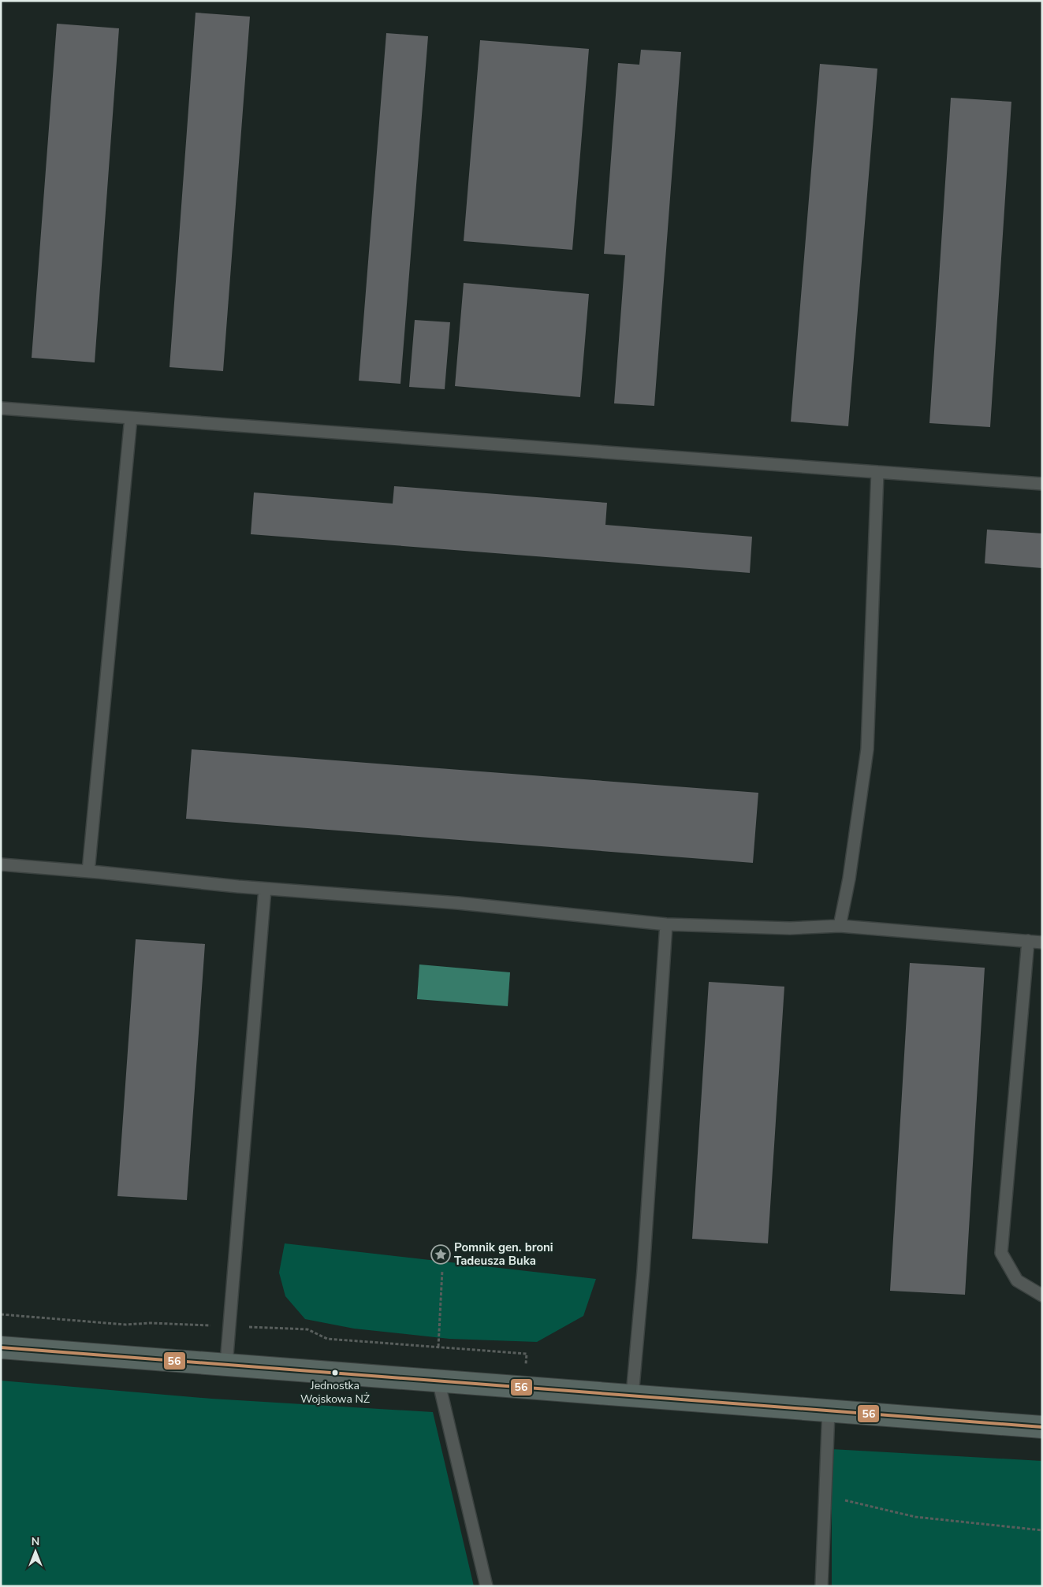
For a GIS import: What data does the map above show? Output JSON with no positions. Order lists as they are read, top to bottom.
{
  "places": {
    "place": ["Pomnik gen. broni Tadeusza Buka"],
    "other": ["Jednostka Wojskowa NŻ"]
  },
  "lines": ["transit line 56"],
  "north": "top"
}
